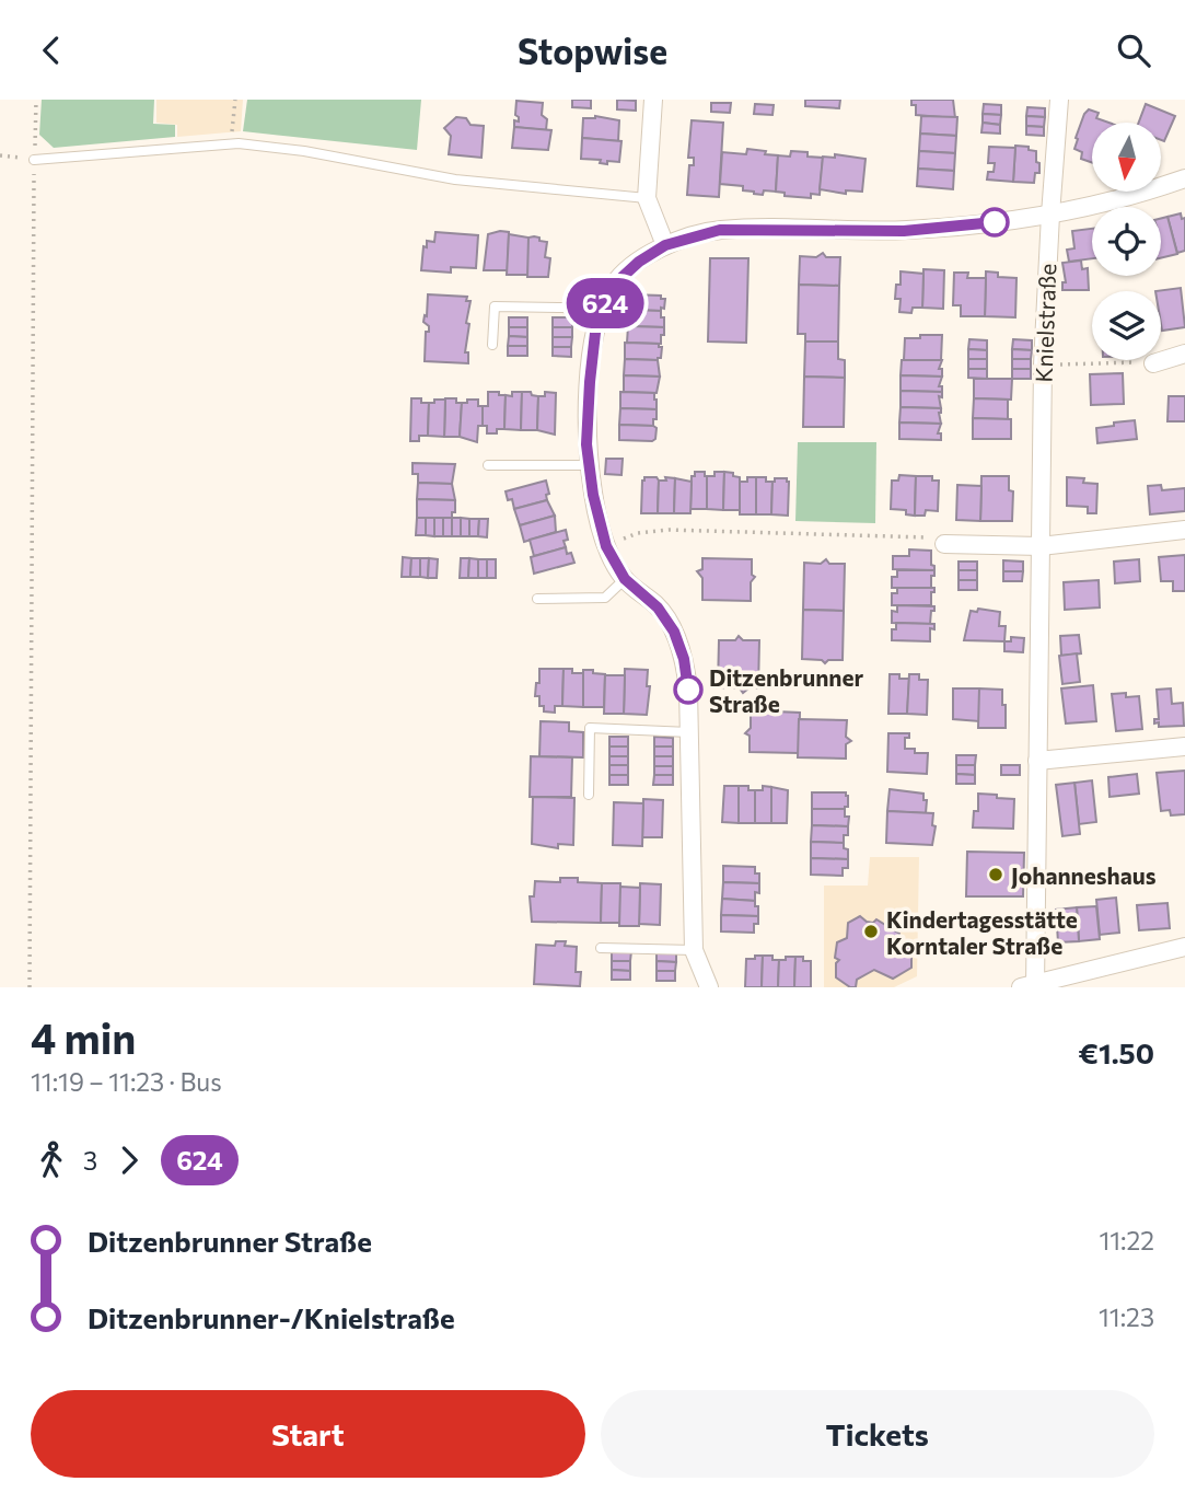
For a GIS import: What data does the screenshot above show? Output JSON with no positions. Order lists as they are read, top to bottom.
{
  "streets": {
    "street": ["Knielstraße"]
  },
  "places": ["Ditzenbrunner Straße", "Johanneshaus", "Kindertagesstätte Korntaler Straße"],
  "lines": ["bus line 624"],
  "north": "bottom",
  "page": {
    "header": "Stopwise",
    "on_map": "624",
    "heading": ["4 min", "11:19 – 11:23 · Bus", "€1.50"],
    "legs": ["3", "624"],
    "list": [
      {
        "name": "Ditzenbrunner Straße",
        "value": "11:22"
      },
      {
        "name": "Ditzenbrunner-/Knielstraße",
        "value": "11:23"
      }
    ],
    "buttons": ["Start", "Tickets"]
  }
}
